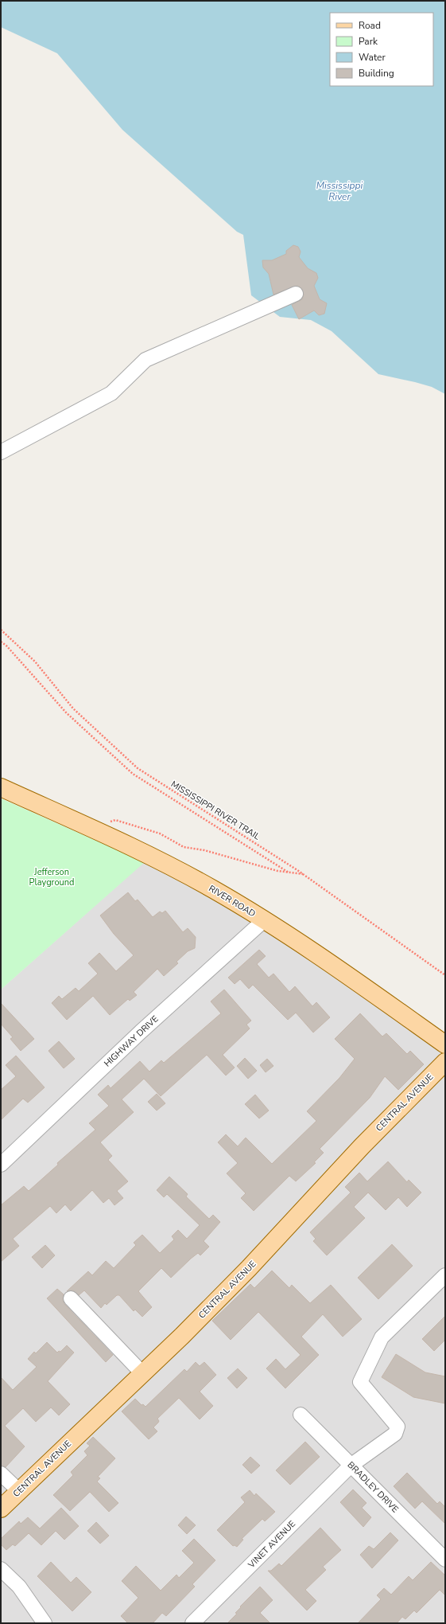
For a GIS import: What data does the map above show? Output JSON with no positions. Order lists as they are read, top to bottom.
{
  "streets": {
    "main road": ["RIVER ROAD", "CENTRAL AVENUE"],
    "street": ["HIGHWAY DRIVE", "BRADLEY DRIVE", "VINET AVENUE"],
    "path": ["MISSISSIPPI RIVER TRAIL"]
  },
  "crossings": [
    ["RIVER ROAD", "HIGHWAY DRIVE"],
    ["BRADLEY DRIVE", "VINET AVENUE"]
  ],
  "water": ["Mississippi River"],
  "parks": ["Jefferson Playground"],
  "legend": [
    "Road",
    "Park",
    "Water",
    "Building"
  ]
}
